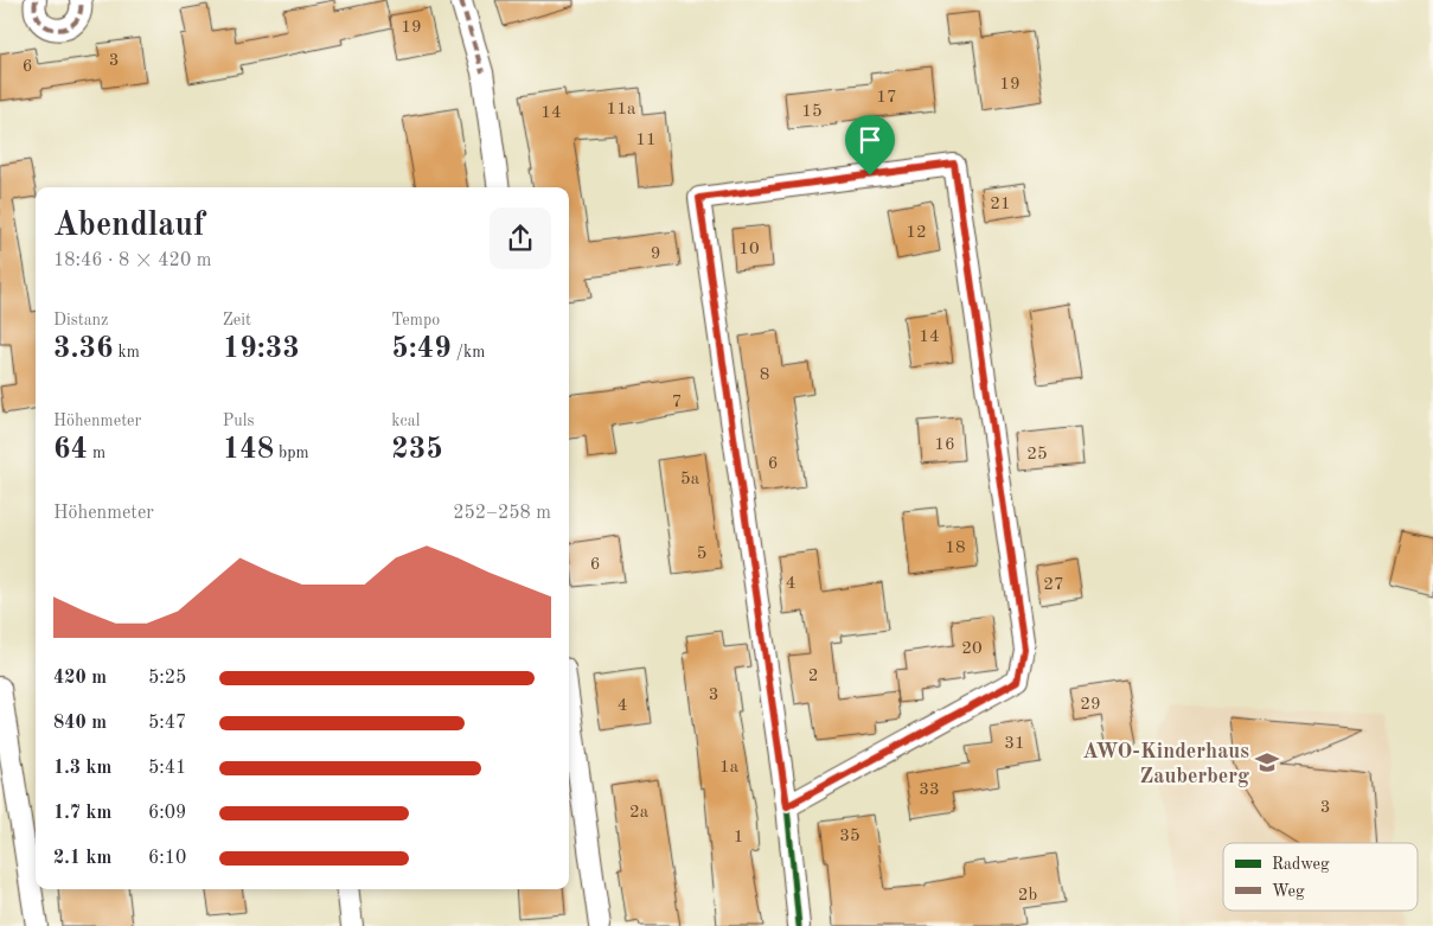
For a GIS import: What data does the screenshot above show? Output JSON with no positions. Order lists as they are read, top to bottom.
{
  "places": {
    "school or university": ["AWO-Kinderhaus Zauberberg"]
  },
  "house_numbers": [
    "19",
    "3",
    "6",
    "19",
    "17",
    "11a",
    "15",
    "14",
    "11",
    "21",
    "12",
    "10",
    "9",
    "14",
    "8",
    "7",
    "16",
    "25",
    "6",
    "5a",
    "18",
    "5",
    "6",
    "4",
    "27",
    "20",
    "2",
    "3",
    "29",
    "4",
    "31",
    "1a",
    "33",
    "3",
    "2a",
    "35",
    "1",
    "2b"
  ],
  "legend": ["Radweg", "Weg"],
  "page": {
    "heading": ["Abendlauf", "18:46 · 8 × 420 m"],
    "stats": [
      ["Distanz", "3.36 km"],
      ["Zeit", "19:33"],
      ["Tempo", "5:49 /km"],
      ["Höhenmeter", "64 m"],
      ["Puls", "148 bpm"],
      ["kcal", "235"]
    ],
    "chart": ["Höhenmeter", "252–258 m"],
    "list": [
      {
        "name": "420 m",
        "note": "5:25"
      },
      {
        "name": "840 m",
        "note": "5:47"
      },
      {
        "name": "1.3 km",
        "note": "5:41"
      },
      {
        "name": "1.7 km",
        "note": "6:09"
      },
      {
        "name": "2.1 km",
        "note": "6:10"
      }
    ]
  }
}
